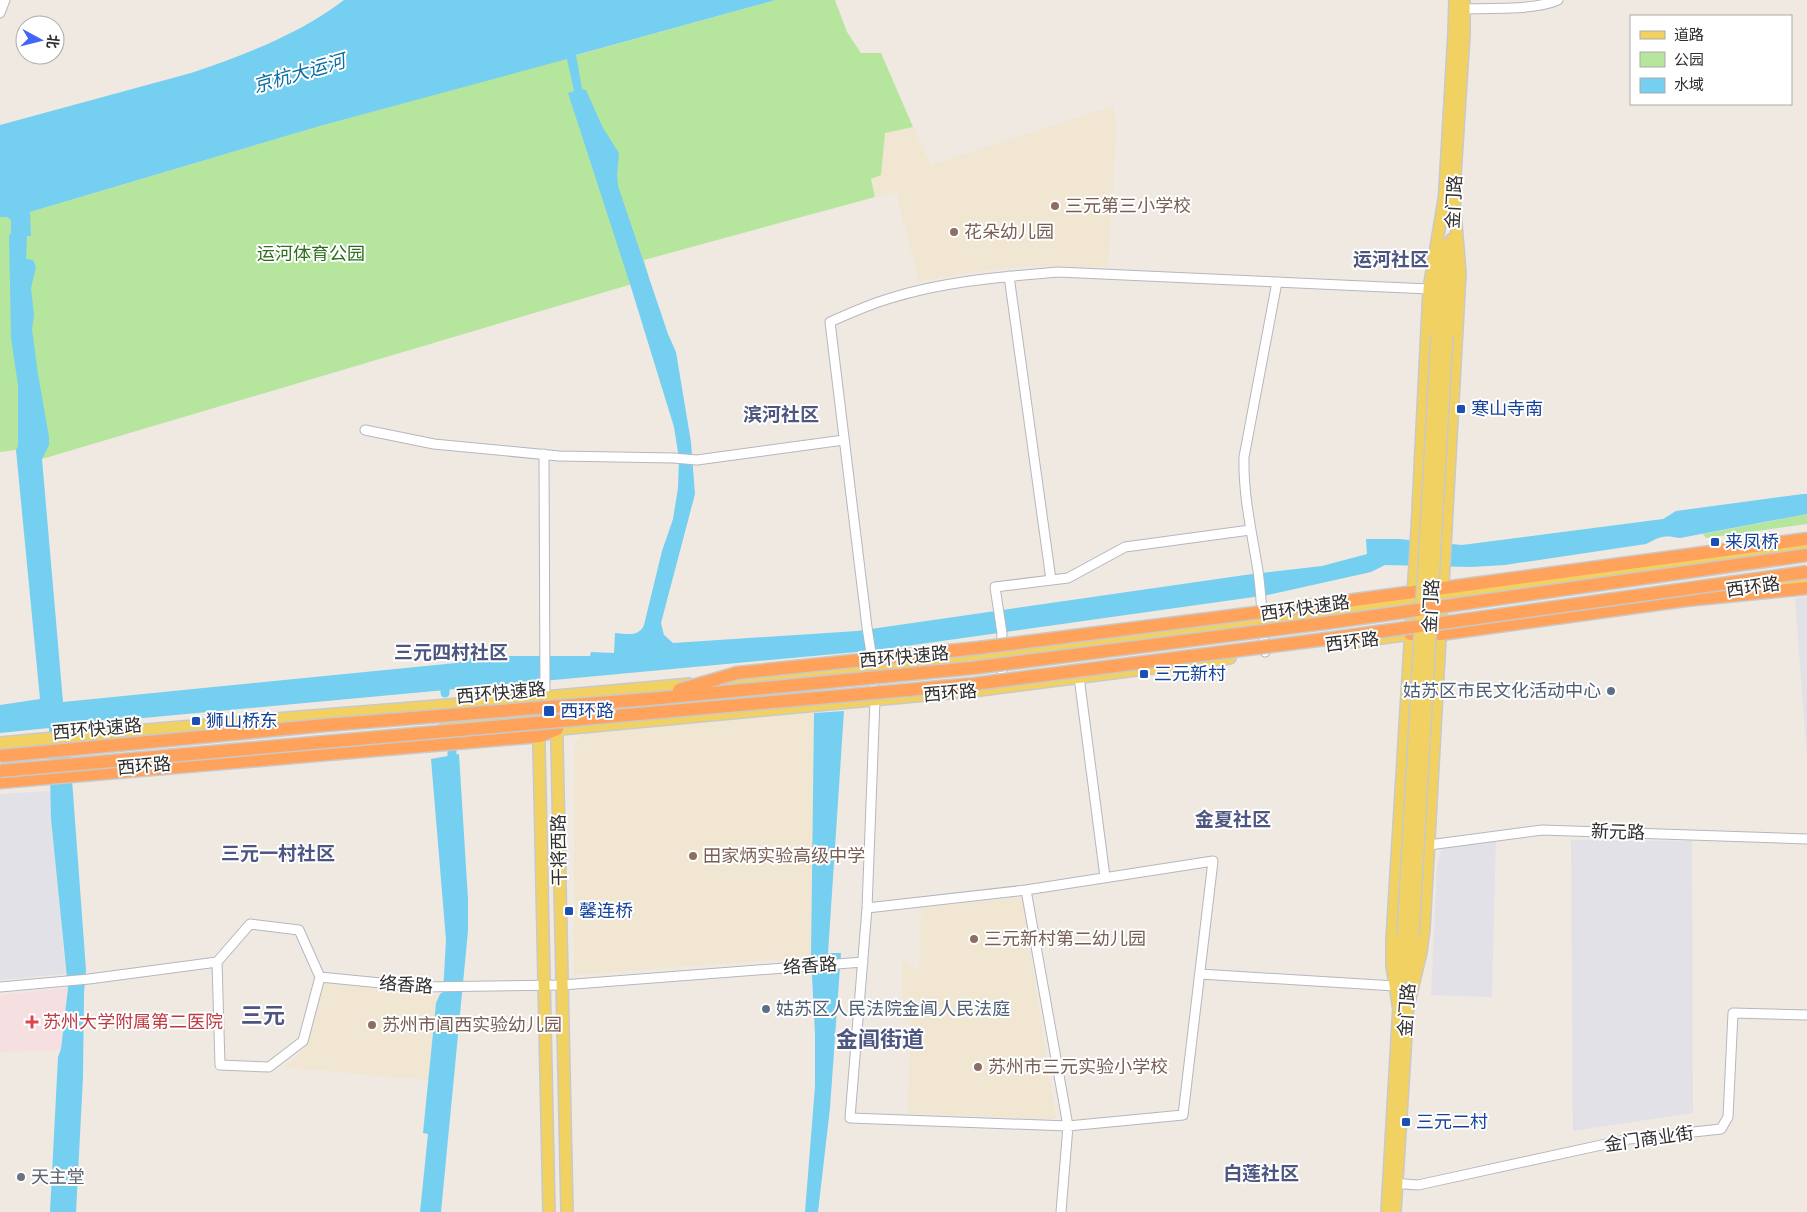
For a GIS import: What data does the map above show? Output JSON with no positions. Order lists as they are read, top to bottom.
{
  "streets": {
    "highway": ["西环快速路"],
    "main road": ["金门路", "西环路", "干将西路"],
    "street": ["新元路", "络香路", "金门商业街"]
  },
  "crossings": [
    ["金门路", "金门商业街"],
    ["西环路", "干将西路"],
    ["干将西路", "络香路"]
  ],
  "districts": [
    "运河社区",
    "滨河社区",
    "三元四村社区",
    "金夏社区",
    "三元一村社区",
    "三元",
    "金阊街道",
    "白莲社区"
  ],
  "water": ["京杭大运河"],
  "parks": ["运河体育公园"],
  "places": {
    "other": [
      "三元第三小学校",
      "花朵幼儿园",
      "姑苏区市民文化活动中心",
      "田家炳实验高级中学",
      "三元新村第二幼儿园",
      "姑苏区人民法院金阊人民法庭",
      "苏州市阊西实验幼儿园",
      "苏州市三元实验小学校",
      "天主堂"
    ],
    "transit": [
      "寒山寺南",
      "来凤桥",
      "三元新村",
      "西环路",
      "狮山桥东",
      "馨连桥",
      "三元二村"
    ],
    "health": ["苏州大学附属第二医院"]
  },
  "legend": ["道路", "公园", "水域"],
  "north": "right"
}
